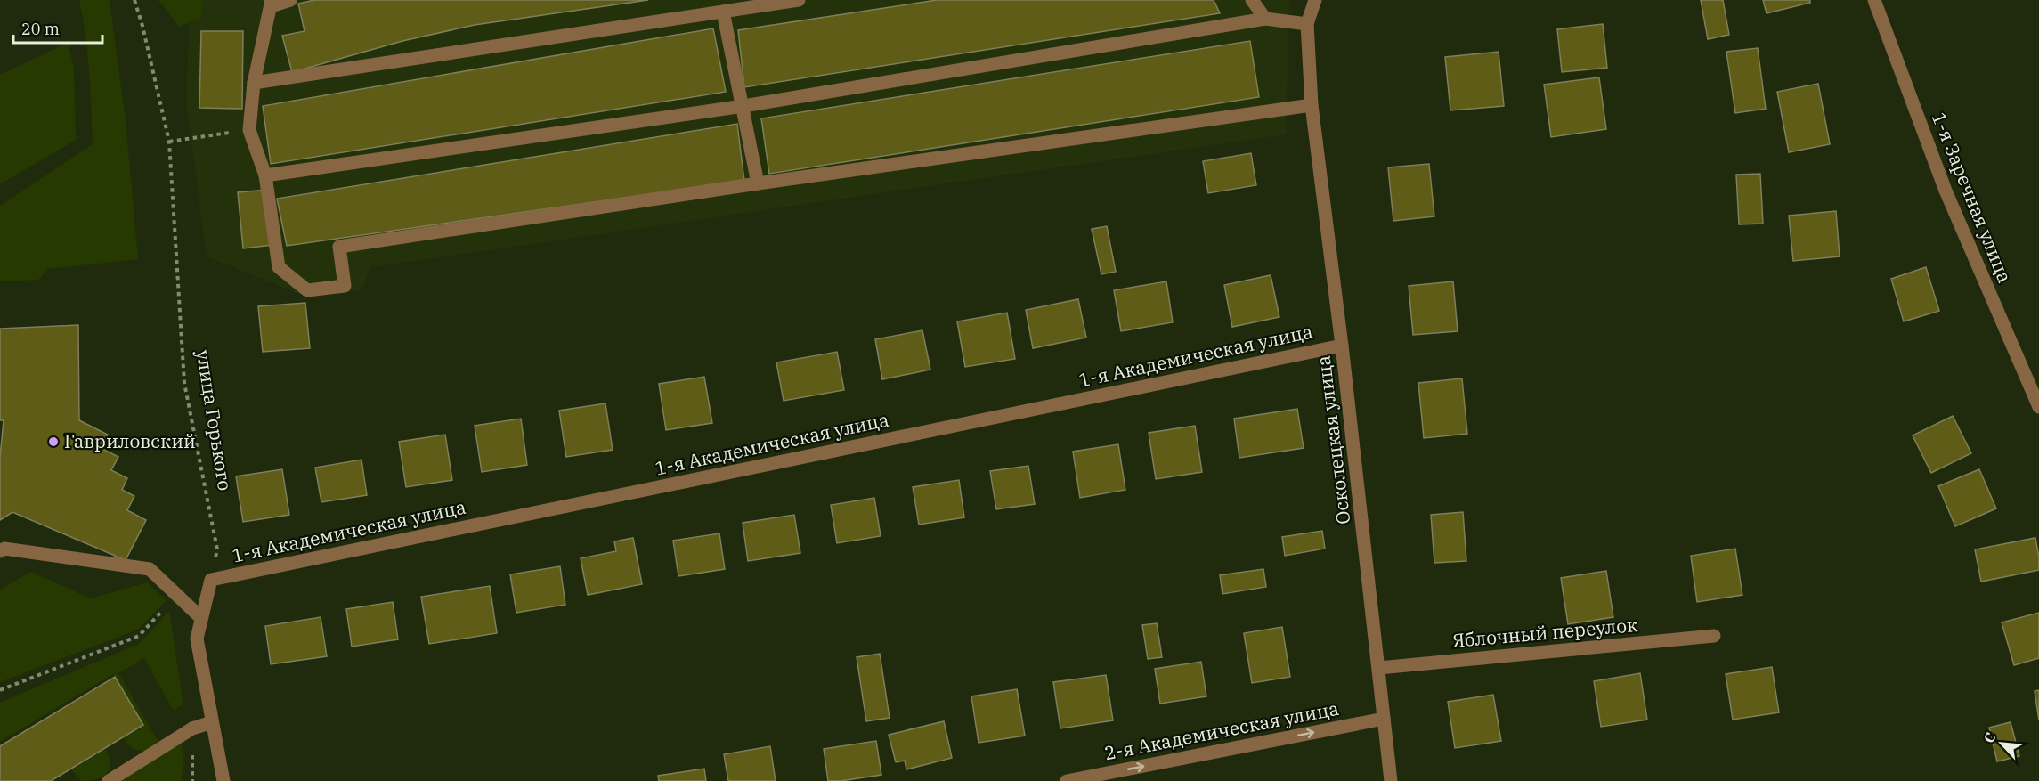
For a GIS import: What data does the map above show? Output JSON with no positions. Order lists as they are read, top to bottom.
{
  "streets": {
    "street": [
      "1-я Заречная улица",
      "1-я Академическая улица",
      "Осколецкая улица",
      "Яблочный переулок",
      "2-я Академическая улица"
    ],
    "path": ["улица Горького"]
  },
  "crossings": [
    ["1-я Академическая улица", "улица Горького"],
    ["1-я Академическая улица", "Осколецкая улица"],
    ["Осколецкая улица", "Яблочный переулок"],
    ["Осколецкая улица", "2-я Академическая улица"]
  ],
  "one_way": ["2-я Академическая улица"],
  "places": ["Гавриловский"],
  "scale_bar": "20 m",
  "north": "top left"
}
